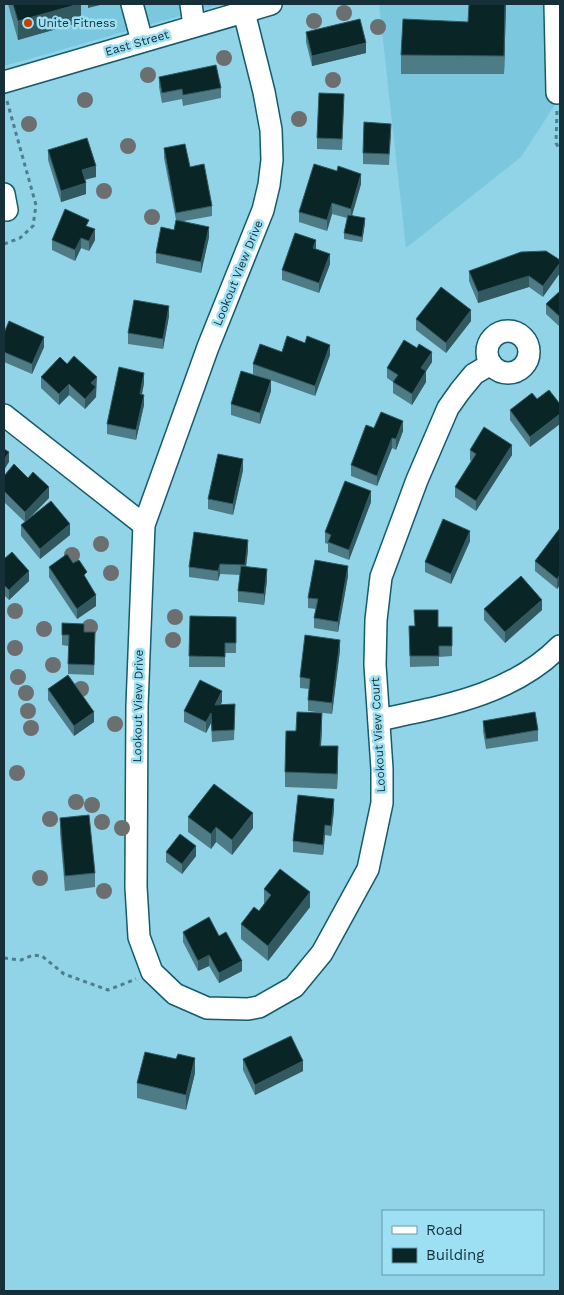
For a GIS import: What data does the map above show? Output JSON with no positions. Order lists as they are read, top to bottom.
{
  "streets": {
    "street": ["East Street", "Lookout View Drive", "Lookout View Court"]
  },
  "crossings": [
    ["East Street", "Lookout View Drive"],
    ["Lookout View Drive", "Lookout View Court"]
  ],
  "places": ["Unite Fitness"],
  "legend": ["Road", "Building"]
}
